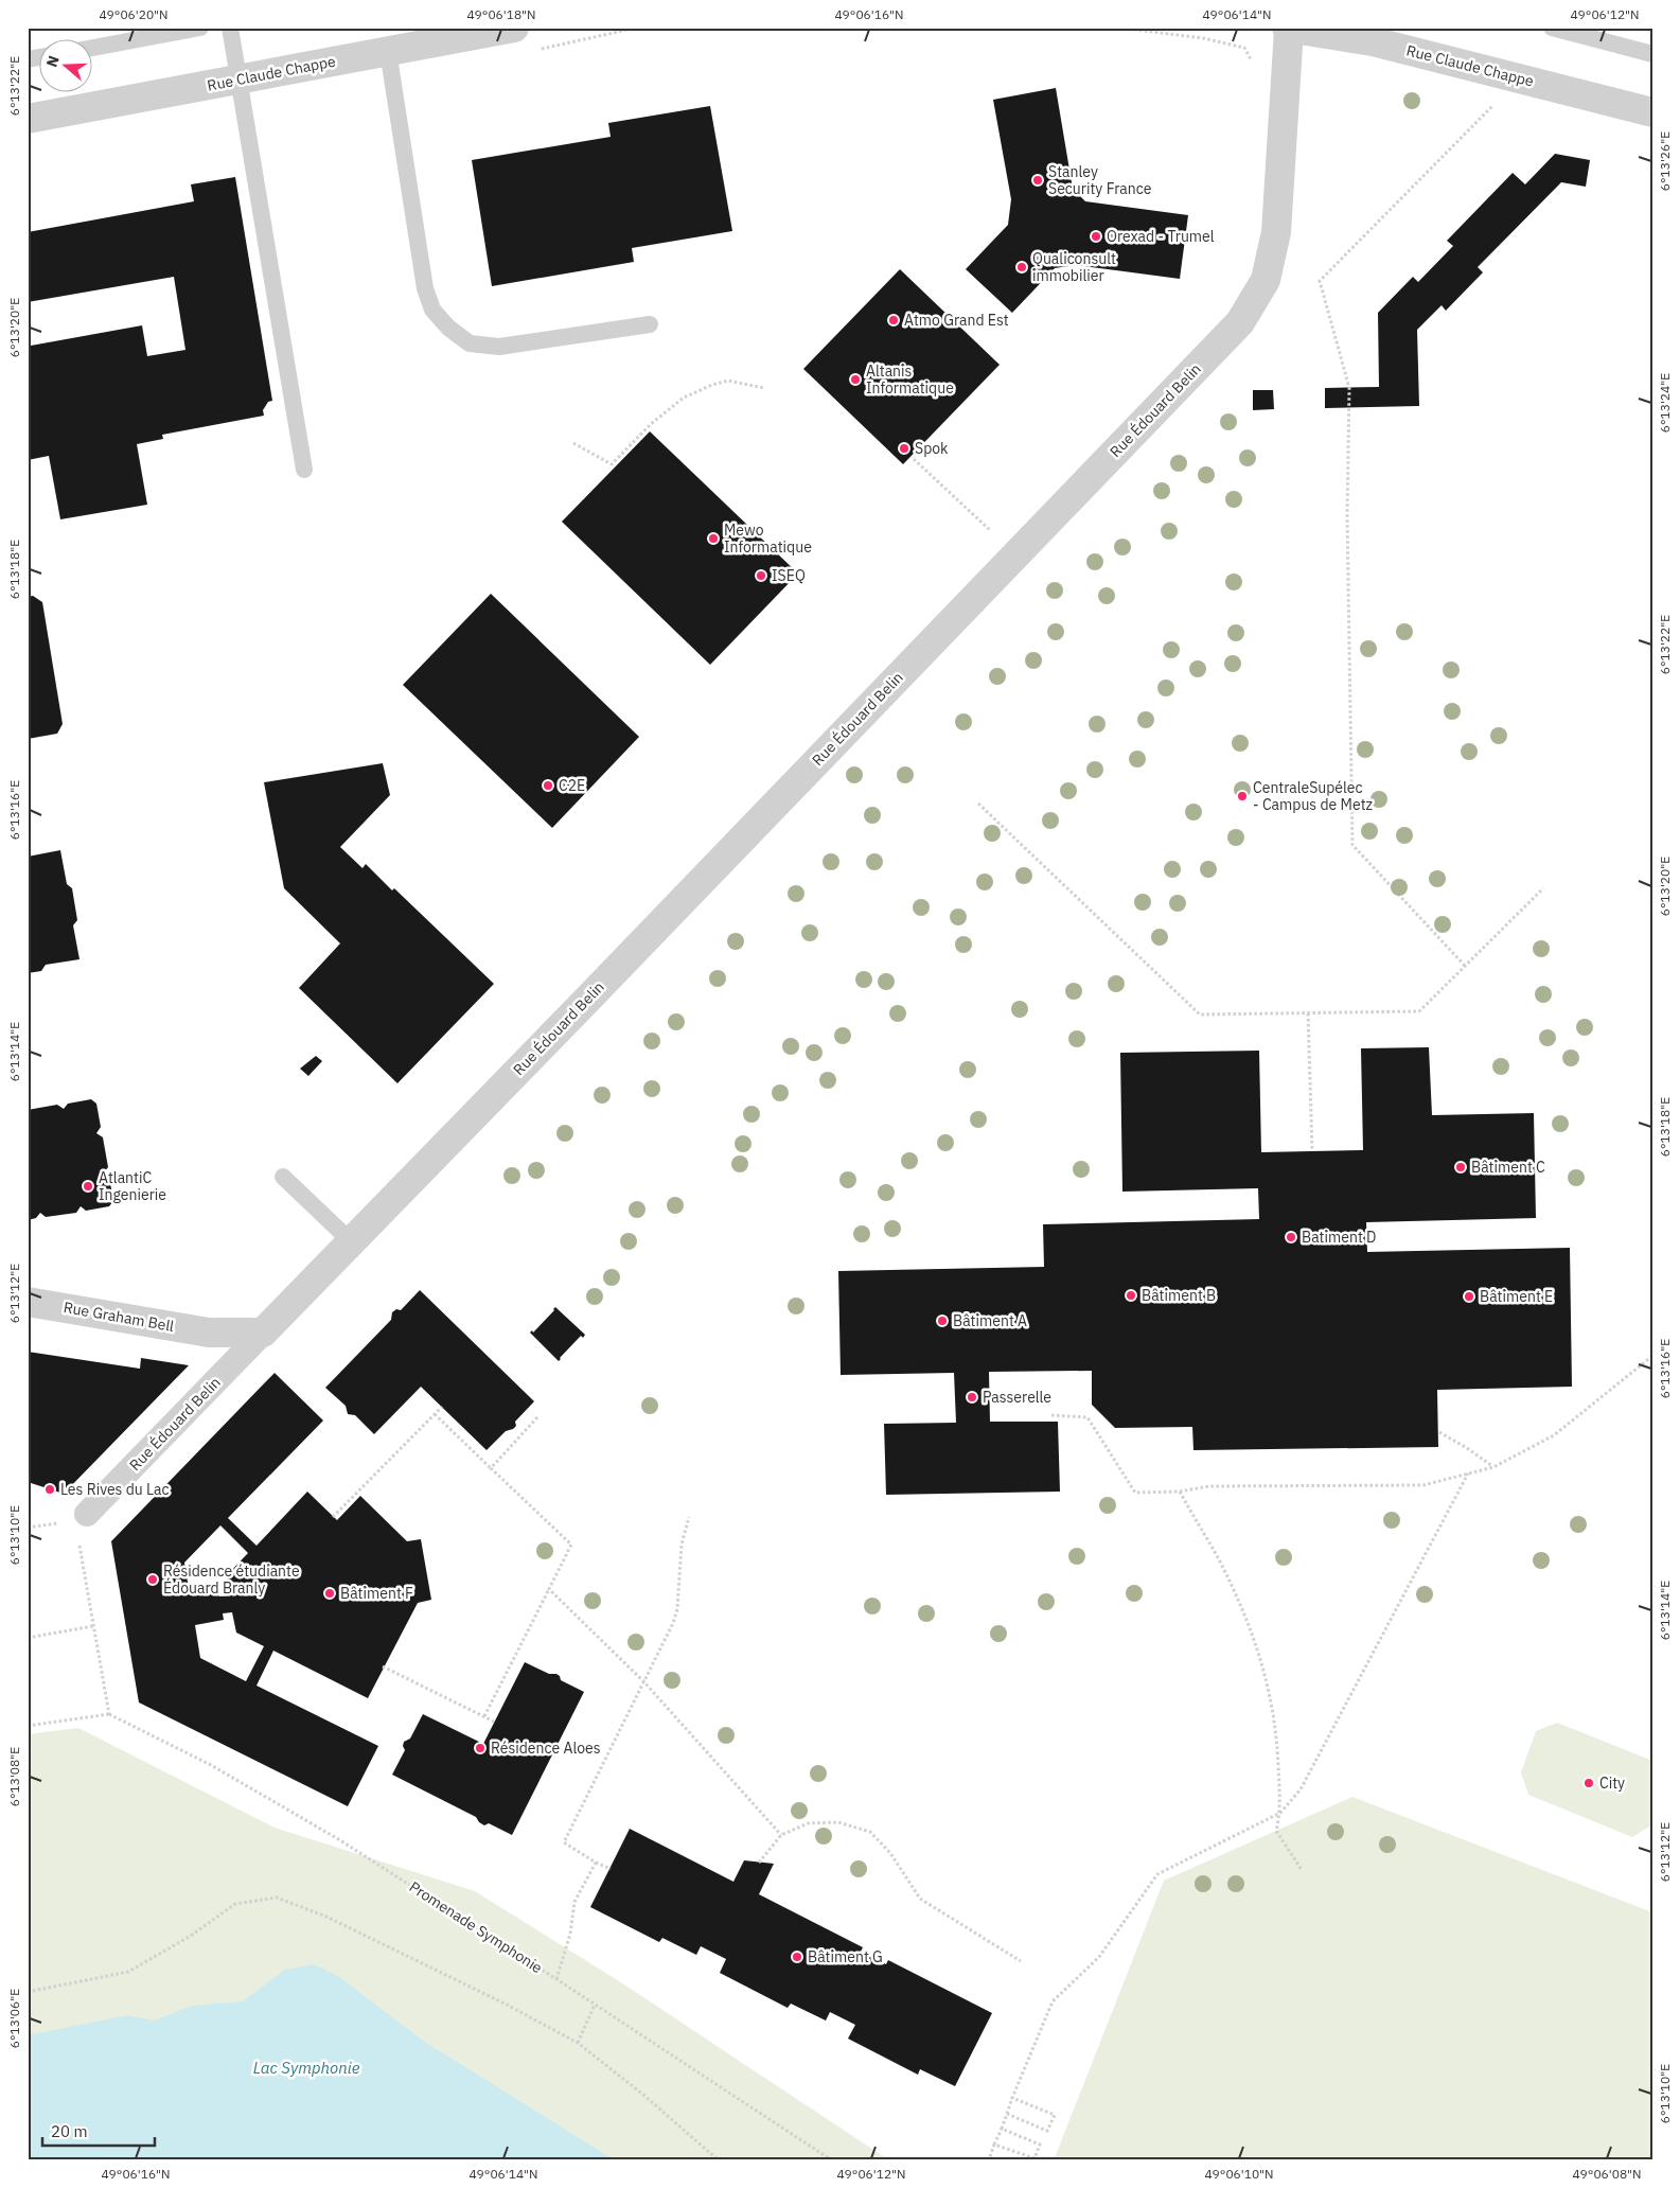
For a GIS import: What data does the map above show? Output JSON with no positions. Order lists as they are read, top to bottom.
{
  "streets": {
    "street": ["Rue Claude Chappe", "Rue Édouard Belin", "Rue Graham Bell"],
    "path": ["Promenade Symphonie"]
  },
  "crossings": [
    ["Rue Claude Chappe", "Rue Édouard Belin"],
    ["Rue Édouard Belin", "Rue Graham Bell"]
  ],
  "water": ["Lac Symphonie"],
  "places": [
    "Stanley Security France",
    "Orexad - Trumel",
    "Qualiconsult immobilier",
    "Atmo Grand Est",
    "Altanis Informatique",
    "Spok",
    "Mewo Informatique",
    "ISEQ",
    "C2E",
    "CentraleSupélec - Campus de Metz",
    "Bâtiment C",
    "AtlantiC Ingenierie",
    "Batiment D",
    "Bâtiment B",
    "Bâtiment E",
    "Bâtiment A",
    "Passerelle",
    "Les Rives du Lac",
    "Résidence étudiante Édouard Branly",
    "Bâtiment F",
    "Résidence Aloes",
    "City",
    "Bâtiment G"
  ],
  "scale_bar": "20 m",
  "north": "left",
  "coordinates": [
    "49°06'20\"N",
    "49°06'18\"N",
    "49°06'16\"N",
    "49°06'14\"N",
    "49°06'12\"N",
    "6°13'22\"E",
    "6°13'26\"E",
    "6°13'20\"E",
    "6°13'24\"E",
    "6°13'18\"E",
    "6°13'16\"E",
    "6°13'14\"E",
    "6°13'12\"E",
    "6°13'10\"E",
    "6°13'08\"E",
    "6°13'06\"E",
    "49°06'10\"N",
    "49°06'08\"N"
  ]
}
